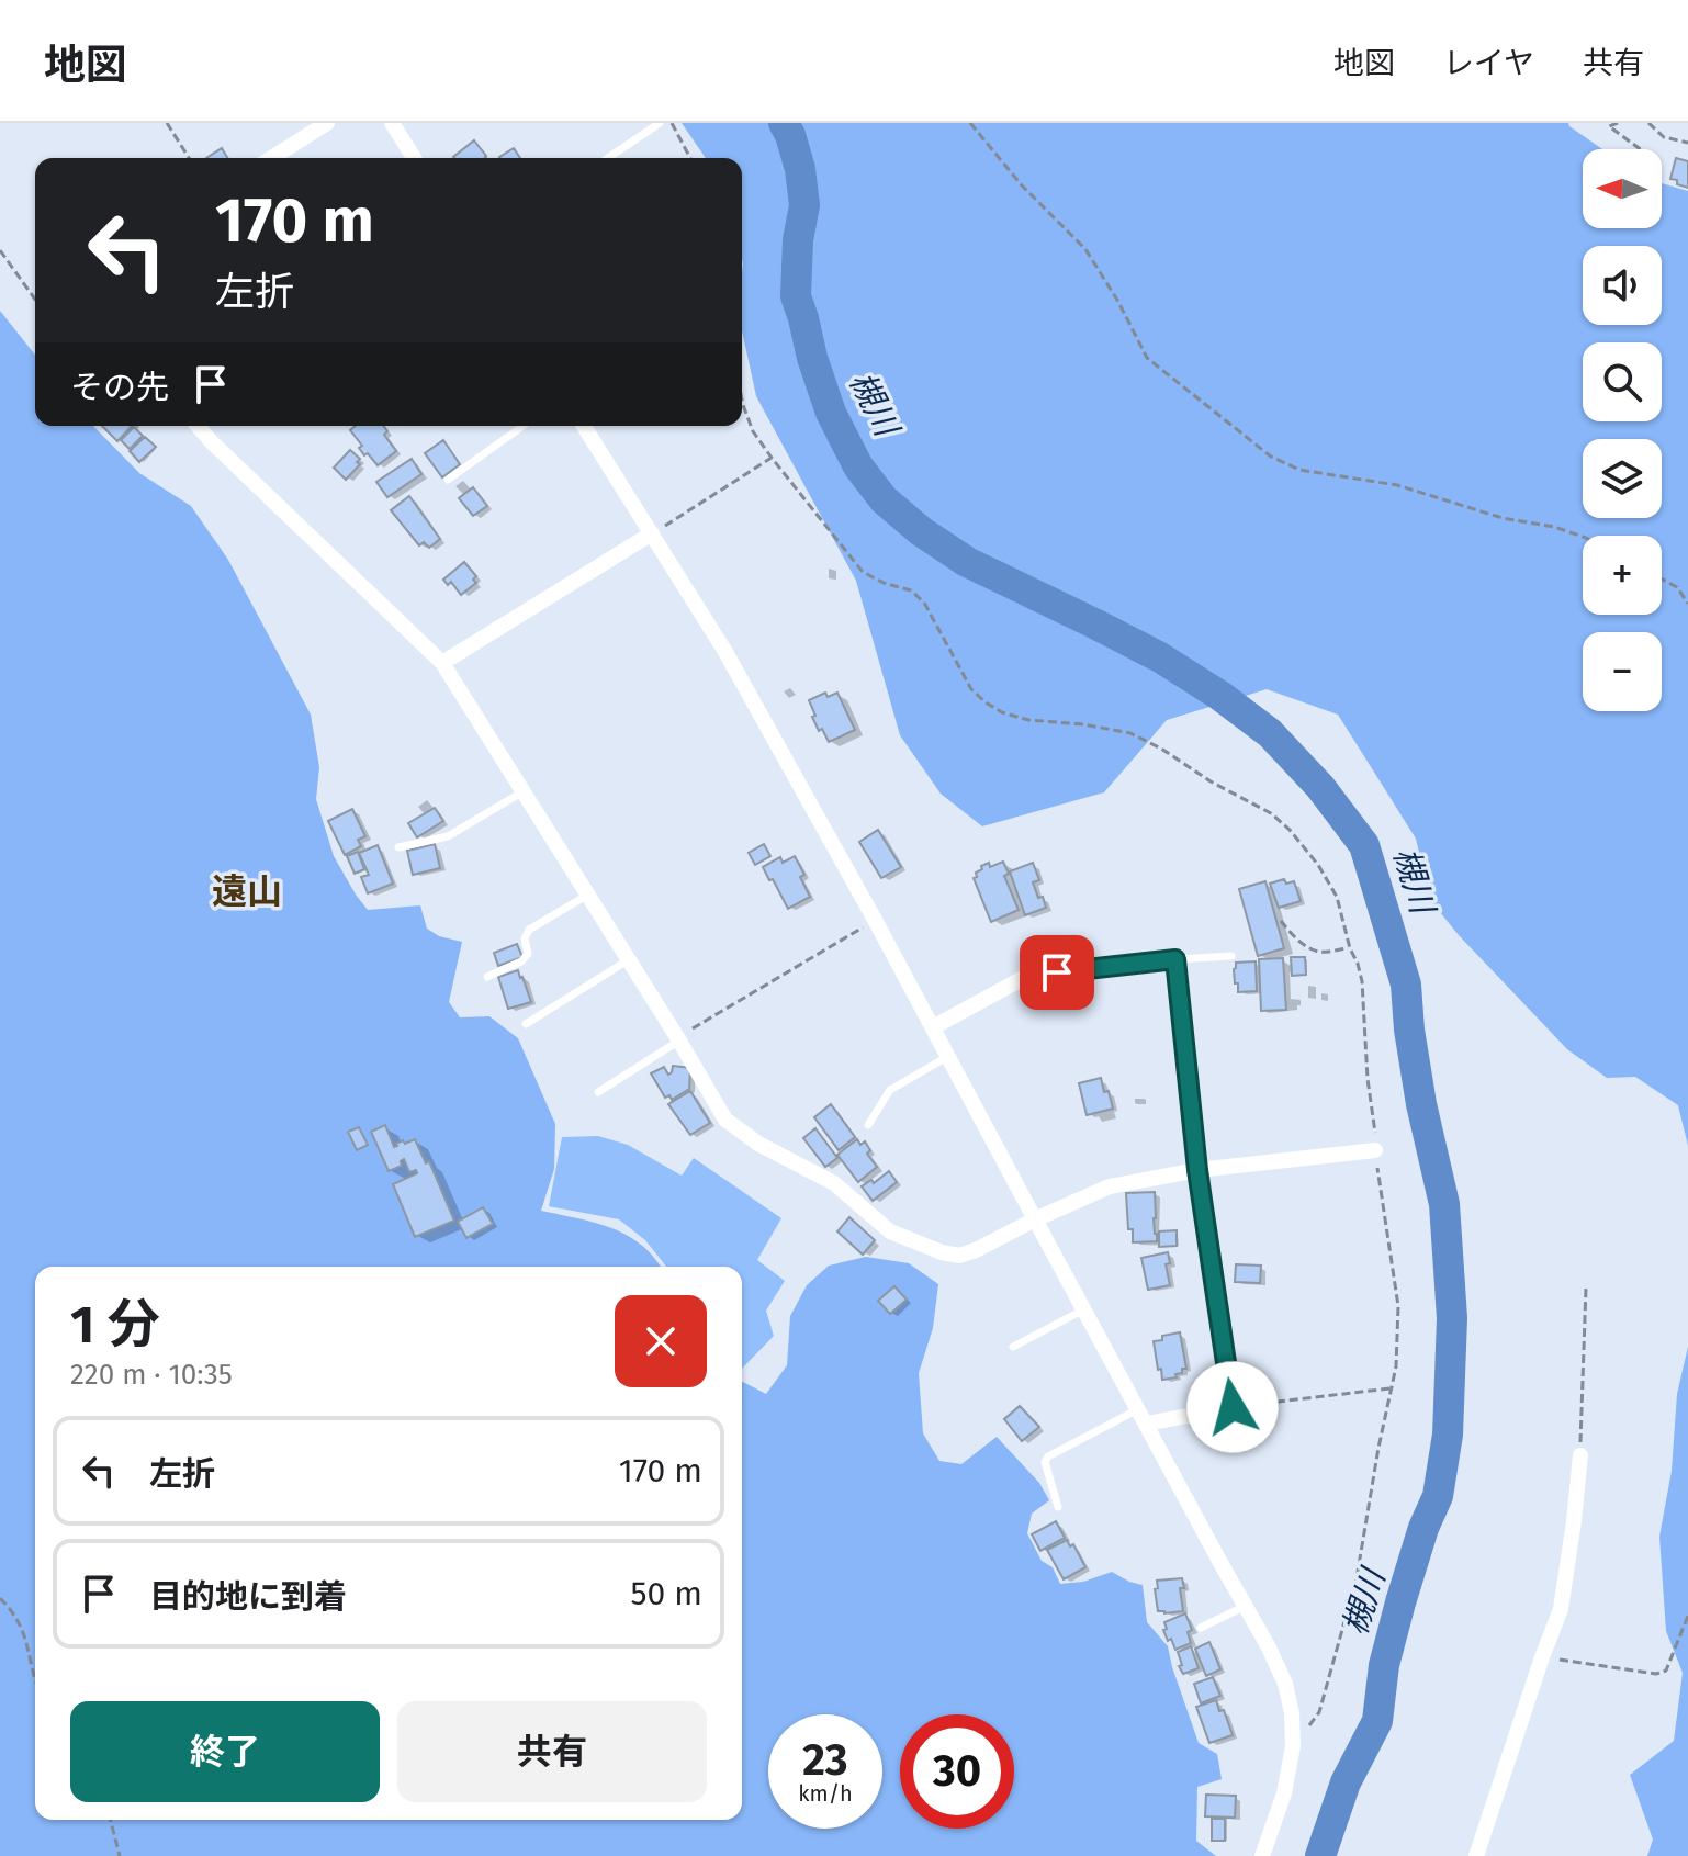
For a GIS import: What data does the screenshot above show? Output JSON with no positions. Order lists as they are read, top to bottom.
{
  "districts": ["遠山"],
  "water": ["槻川"],
  "north": "left",
  "page": {
    "header": "地図",
    "nav": ["地図", "レイヤ", "共有"],
    "map_buttons": ["+", "−"],
    "turn": ["170 m", "左折"],
    "then": "その先",
    "heading": ["1 分", "220 m · 10:35"],
    "list": [
      {
        "name": "左折",
        "value": "170 m"
      },
      {
        "name": "目的地に到着",
        "value": "50 m"
      }
    ],
    "buttons": ["終了", "共有"],
    "speed": "23 km/h",
    "limit": "30"
  }
}
